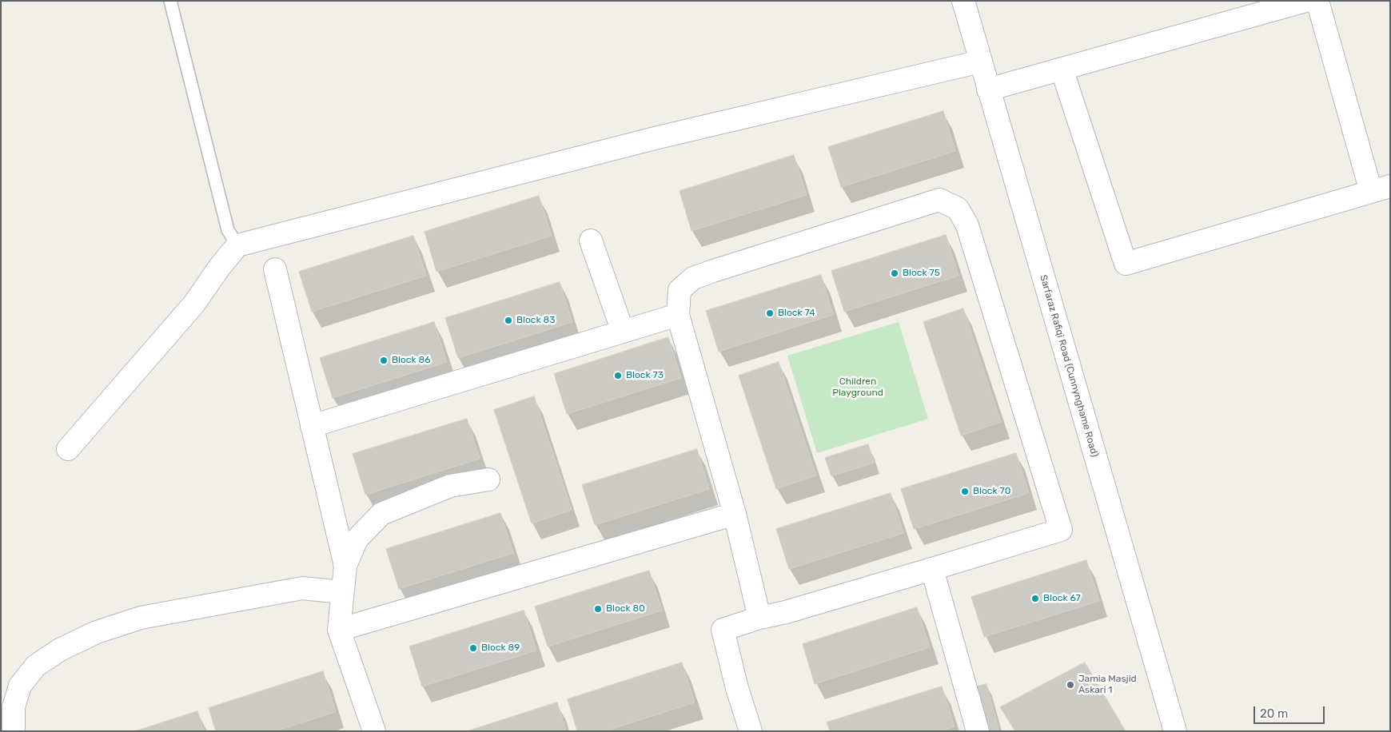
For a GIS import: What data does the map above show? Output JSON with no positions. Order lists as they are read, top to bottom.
{
  "streets": {
    "street": ["Sarfaraz Rafiqi Road (Cunnynghame Road)"]
  },
  "parks": ["Children Playground"],
  "places": [
    "Block 75",
    "Block 74",
    "Block 83",
    "Block 86",
    "Block 73",
    "Block 70",
    "Block 67",
    "Block 80",
    "Block 89",
    "Jamia Masjid Askari 1"
  ],
  "scale_bar": "20 m"
}
